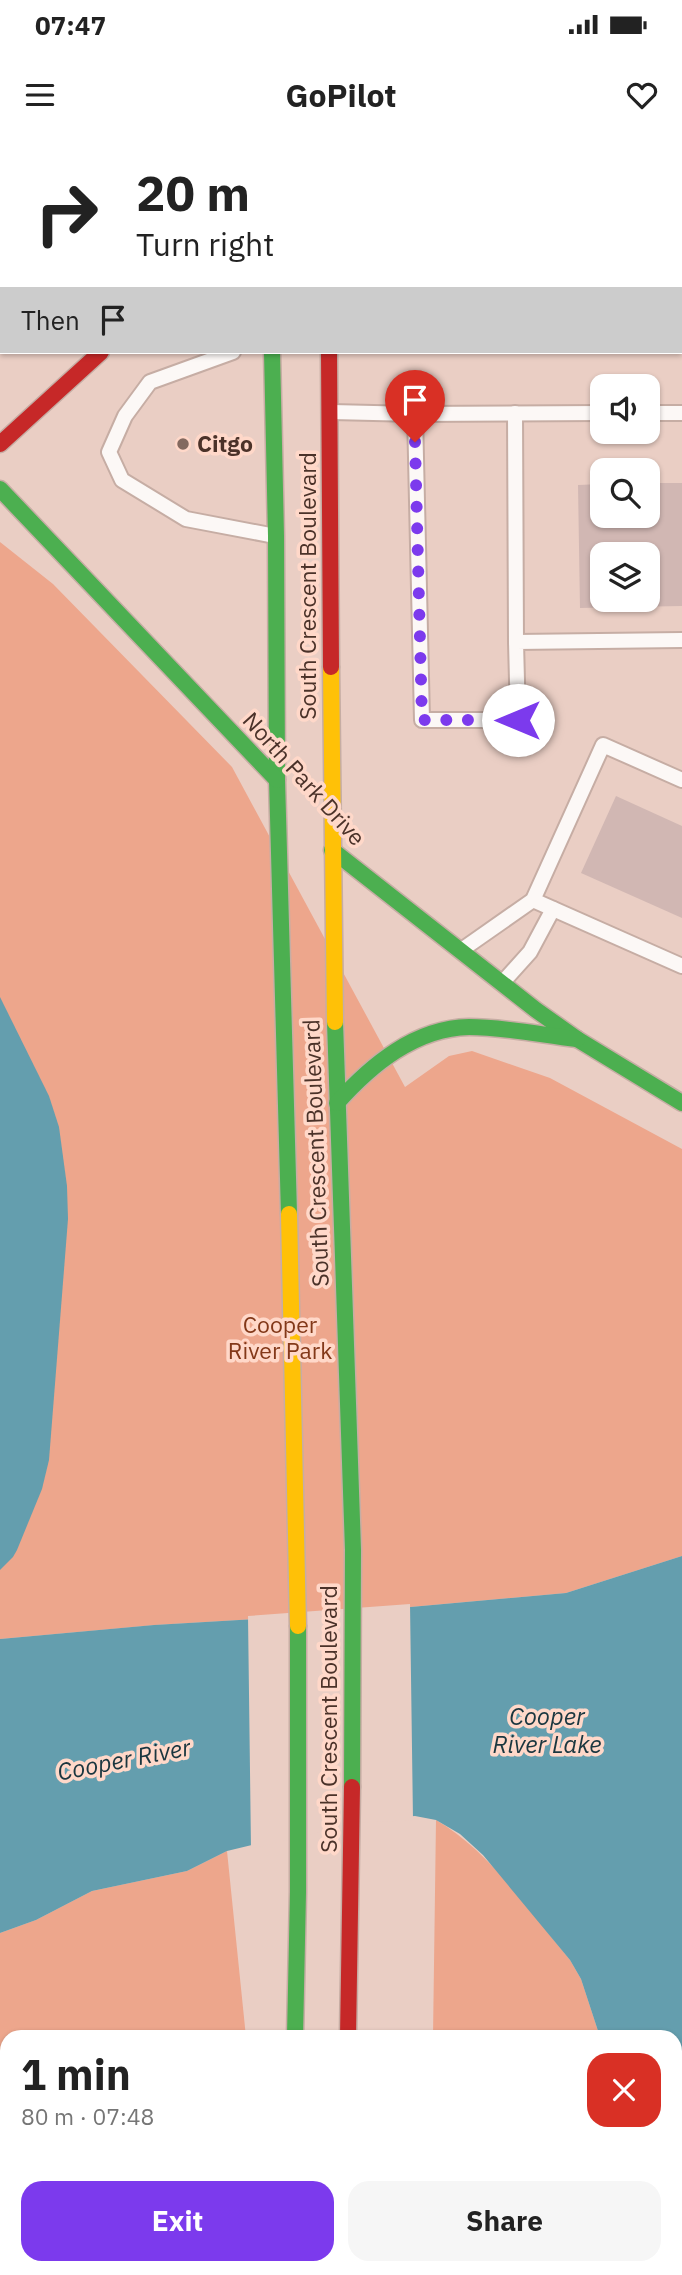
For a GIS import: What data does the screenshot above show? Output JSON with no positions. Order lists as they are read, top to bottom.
{
  "streets": {
    "main road": ["South Crescent Boulevard", "North Park Drive"]
  },
  "crossings": [
    ["South Crescent Boulevard", "North Park Drive"]
  ],
  "water": ["Cooper River Lake", "Cooper River"],
  "parks": ["Cooper River Park"],
  "places": ["Citgo"],
  "page": {
    "status": "07:47",
    "header": "GoPilot",
    "turn": ["20 m", "Turn right"],
    "then": "Then",
    "heading": ["1 min", "80 m · 07:48"],
    "buttons": ["Exit", "Share"]
  }
}
